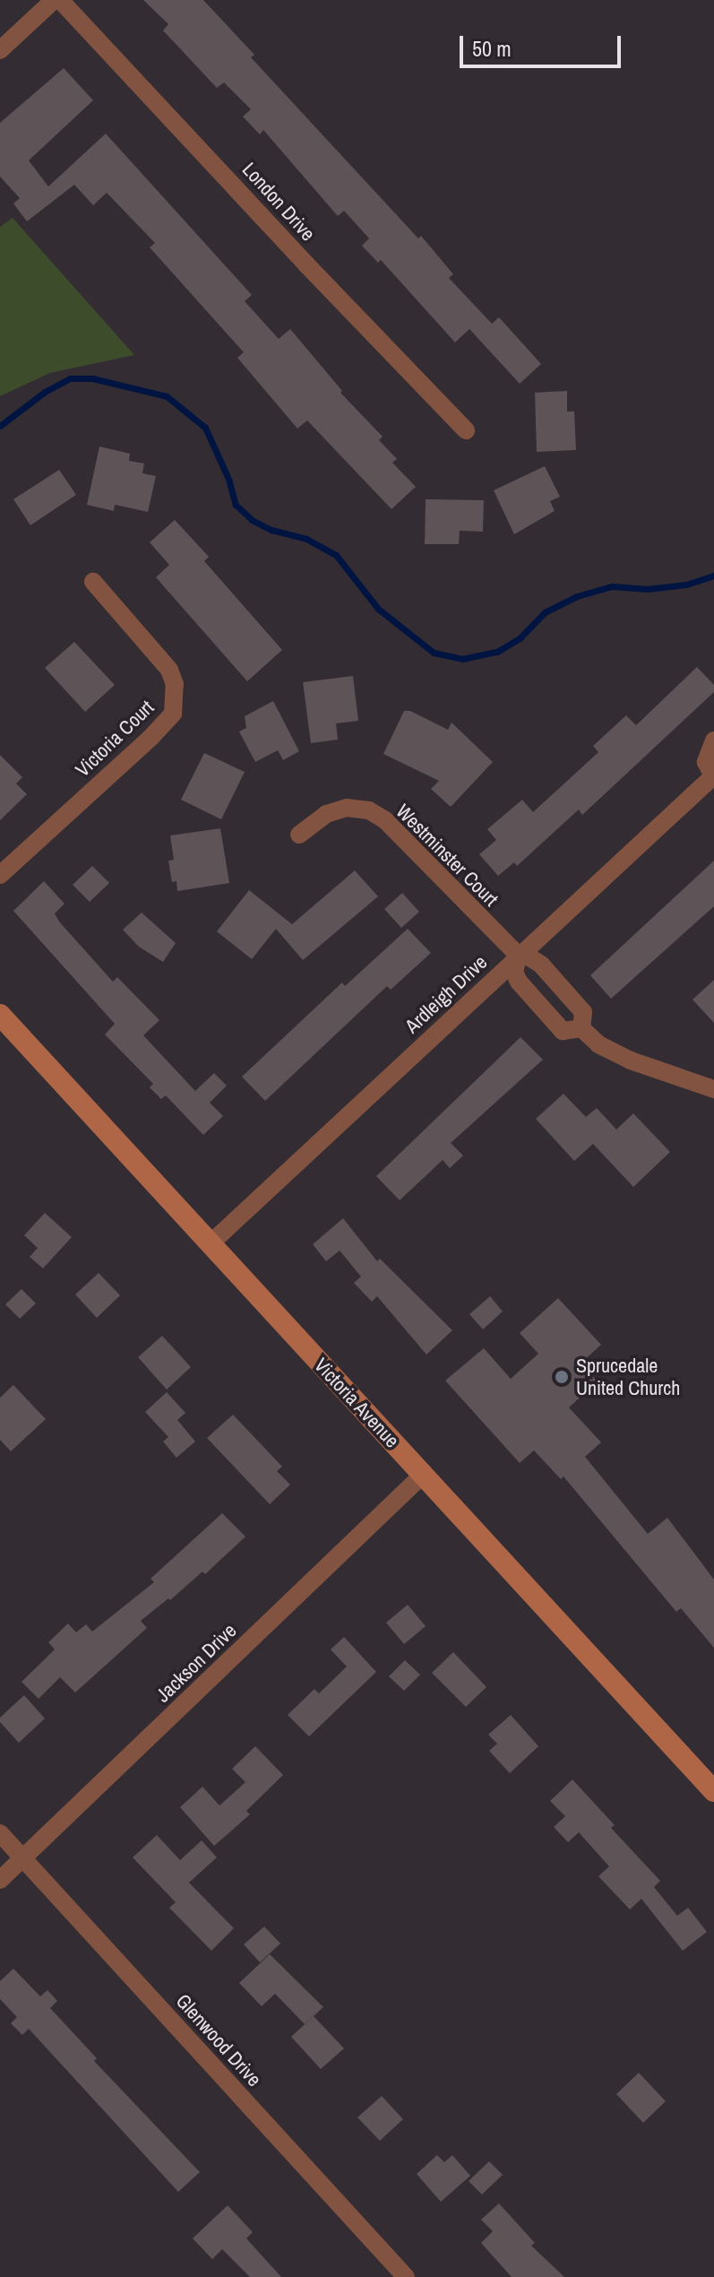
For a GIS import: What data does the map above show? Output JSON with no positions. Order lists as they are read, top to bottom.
{
  "streets": {
    "street": [
      "London Drive",
      "Victoria Court",
      "Westminster Court",
      "Ardleigh Drive",
      "Victoria Avenue",
      "Jackson Drive",
      "Glenwood Drive"
    ]
  },
  "crossings": [
    ["Westminster Court", "Ardleigh Drive"],
    ["Ardleigh Drive", "Victoria Avenue"],
    ["Victoria Avenue", "Jackson Drive"],
    ["Jackson Drive", "Glenwood Drive"]
  ],
  "places": ["Sprucedale United Church"],
  "scale_bar": "50 m"
}
